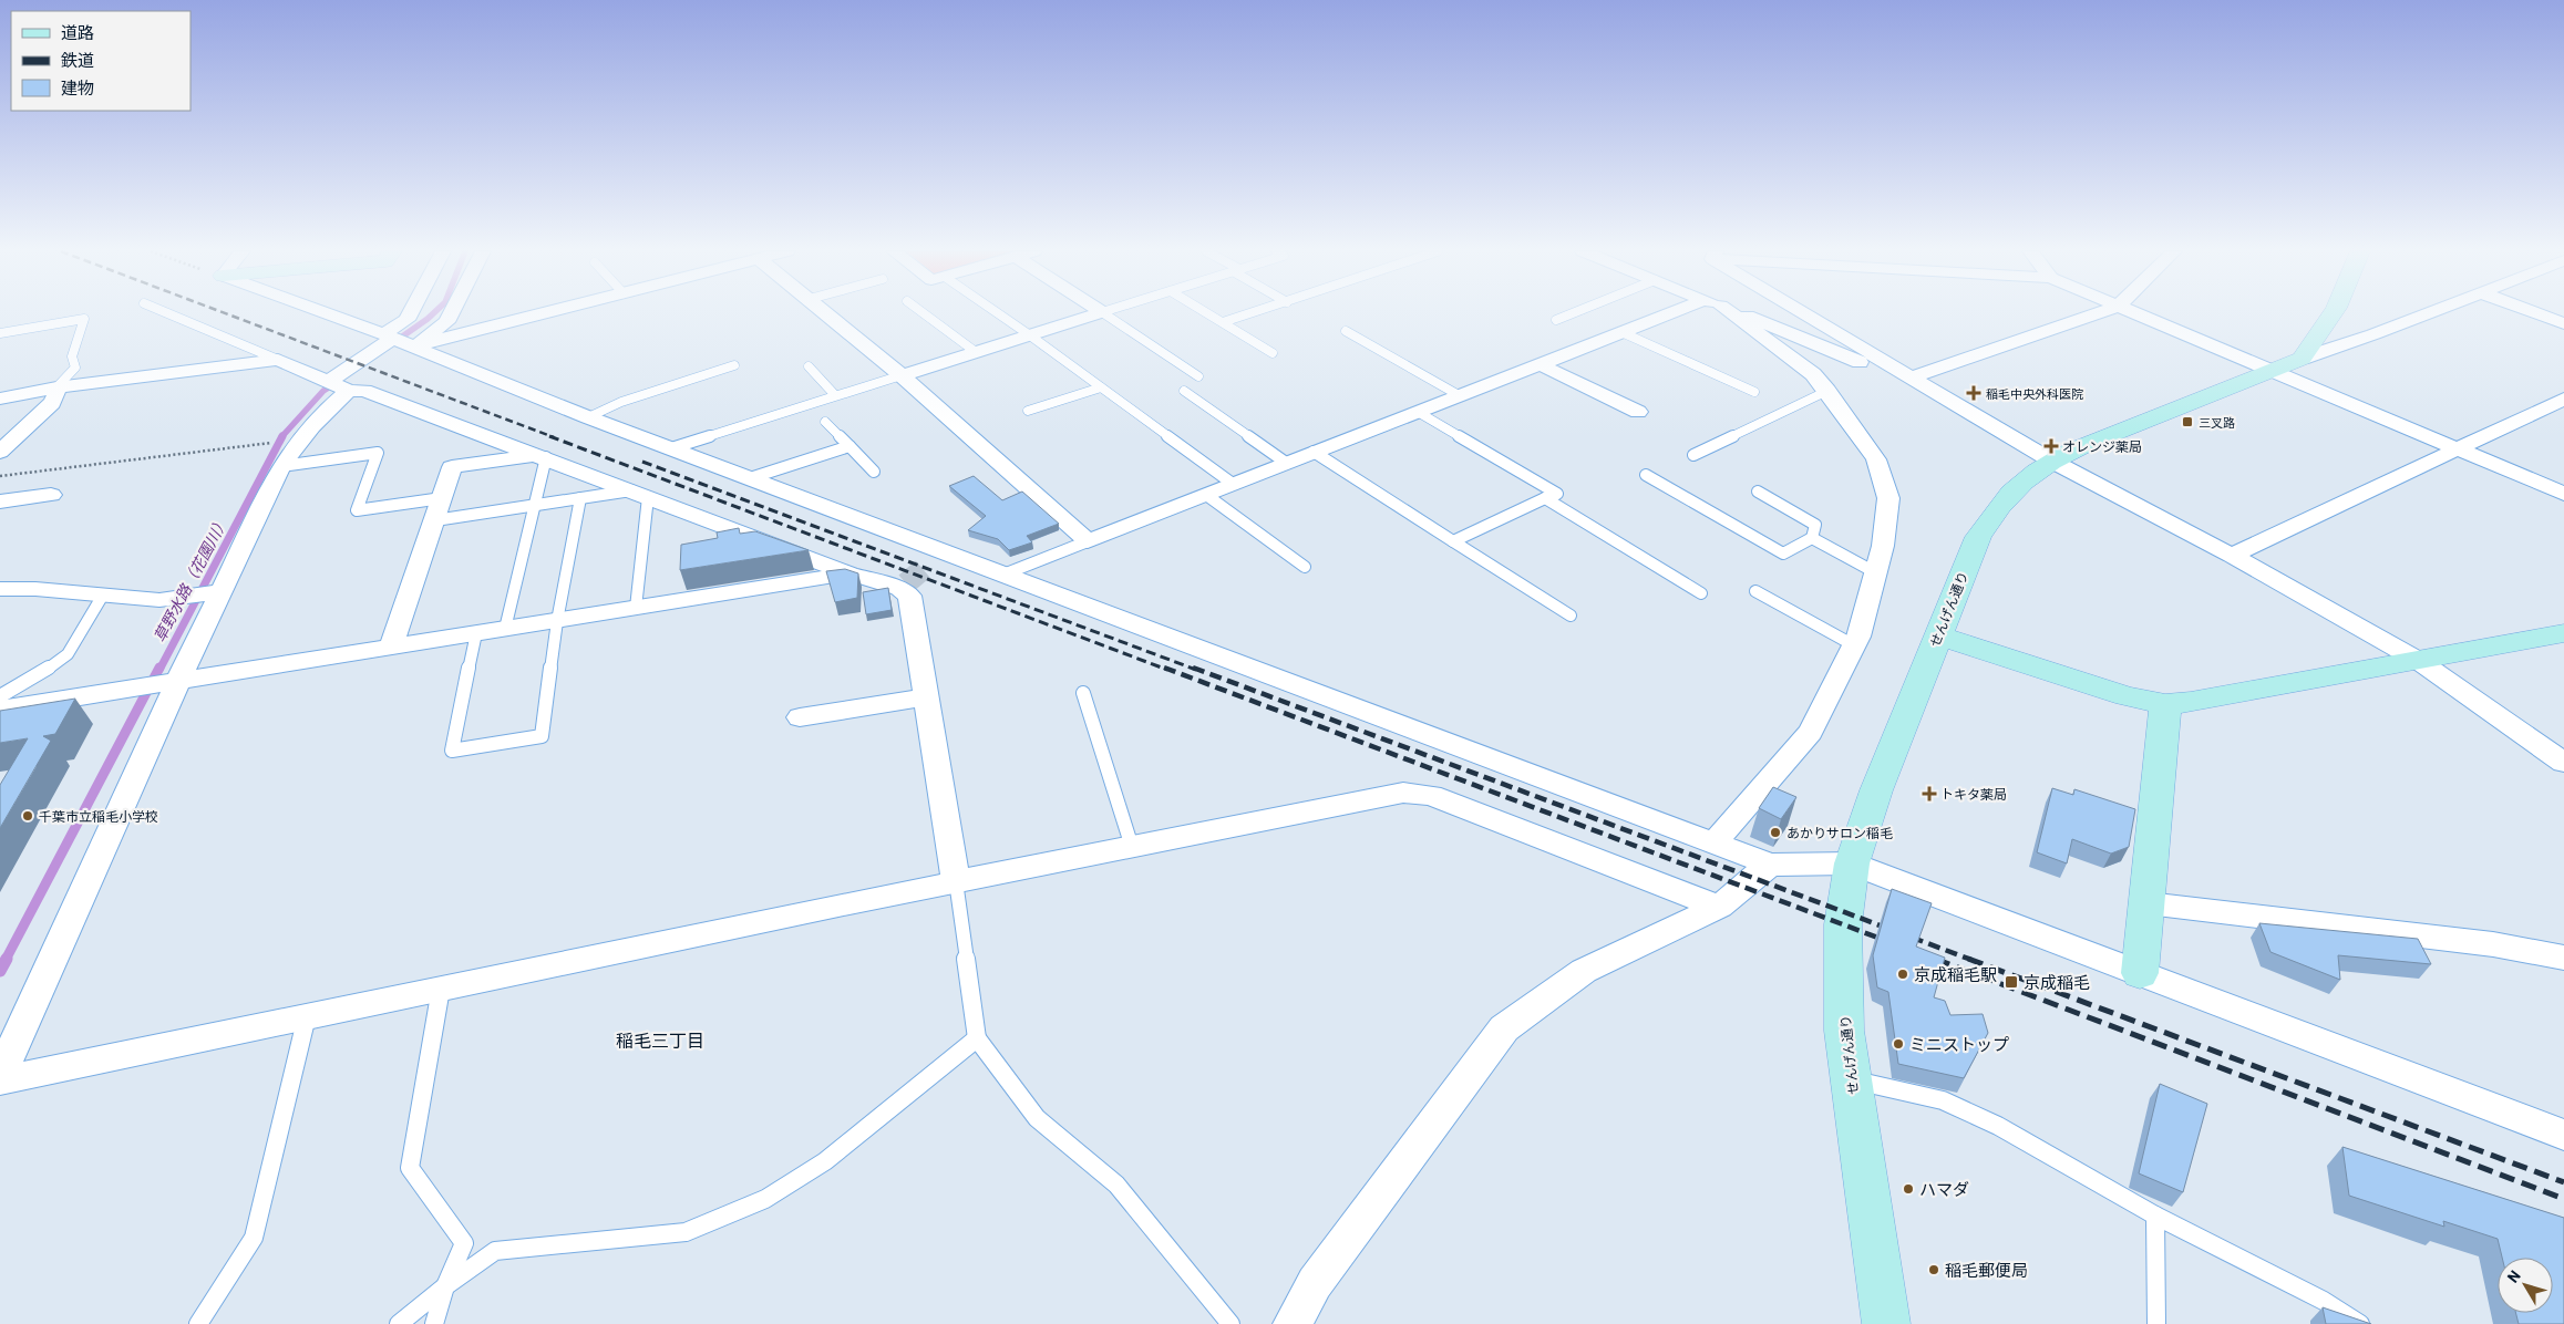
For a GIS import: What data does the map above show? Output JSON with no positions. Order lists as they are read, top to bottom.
{
  "streets": {
    "main road": ["せんげん通り"]
  },
  "districts": ["稲毛三丁目"],
  "water": ["草野水路（花園川）"],
  "places": {
    "health": ["稲毛中央外科医院", "オレンジ薬局", "トキタ薬局"],
    "transit": ["三叉路", "京成稲毛"],
    "other": [
      "千葉市立稲毛小学校",
      "あかりサロン稲毛",
      "京成稲毛駅",
      "ミニストップ",
      "ハマダ",
      "稲毛郵便局"
    ]
  },
  "legend": ["道路", "鉄道", "建物"],
  "north": "top left"
}
